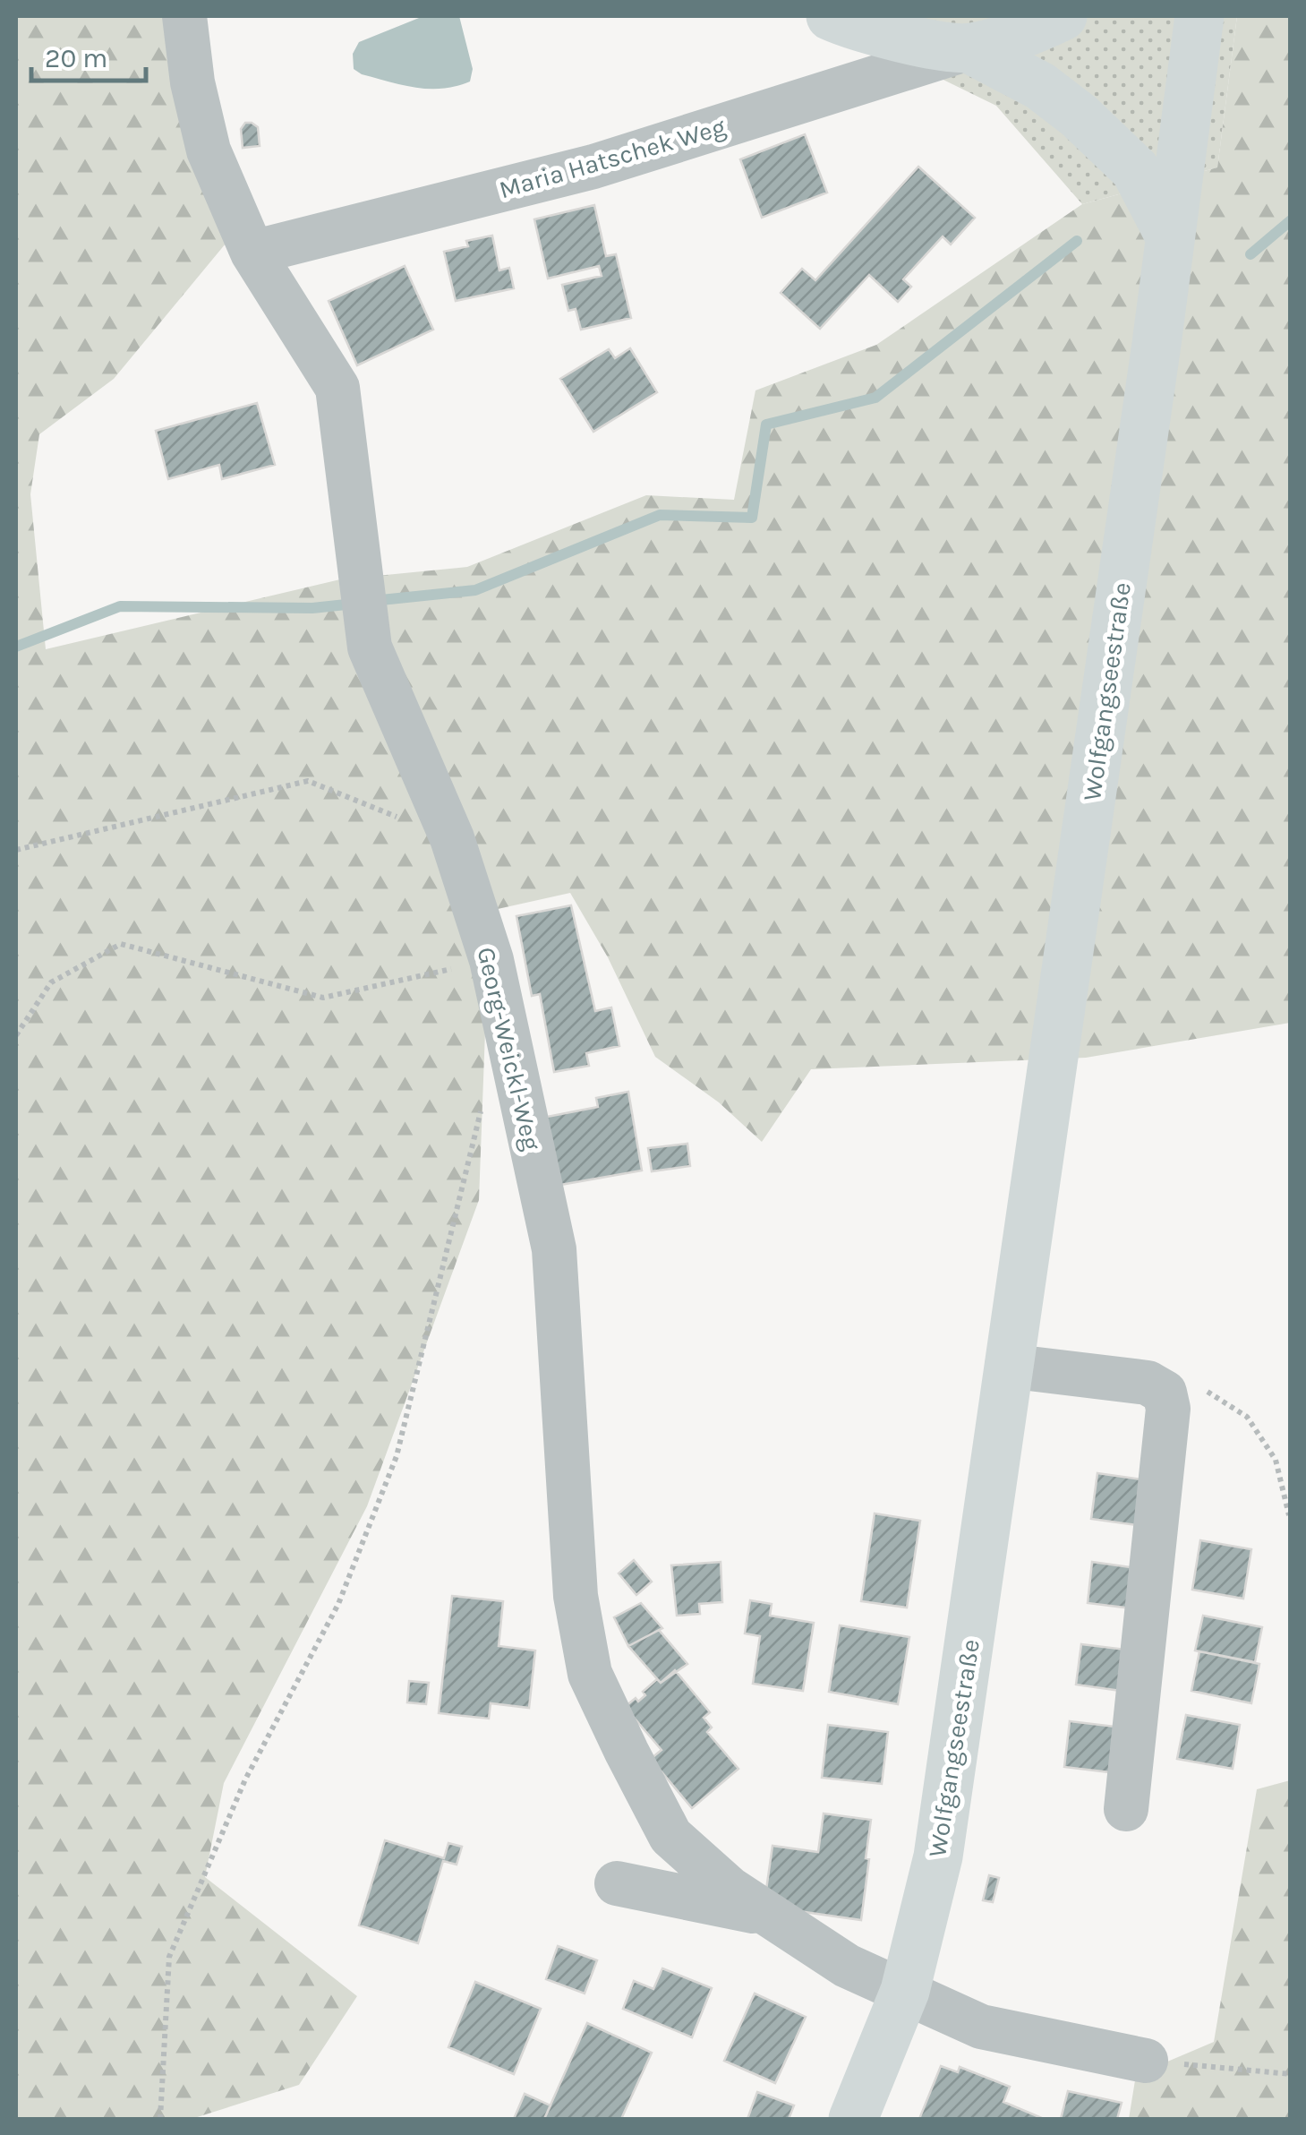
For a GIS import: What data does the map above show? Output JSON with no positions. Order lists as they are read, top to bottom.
{
  "streets": {
    "main road": ["Wolfgangseestraße"],
    "street": ["Maria Hatschek Weg", "Georg-Weickl-Weg"]
  },
  "crossings": [
    ["Maria Hatschek Weg", "Georg-Weickl-Weg"],
    ["Wolfgangseestraße", "Georg-Weickl-Weg"]
  ],
  "scale_bar": "20 m"
}
